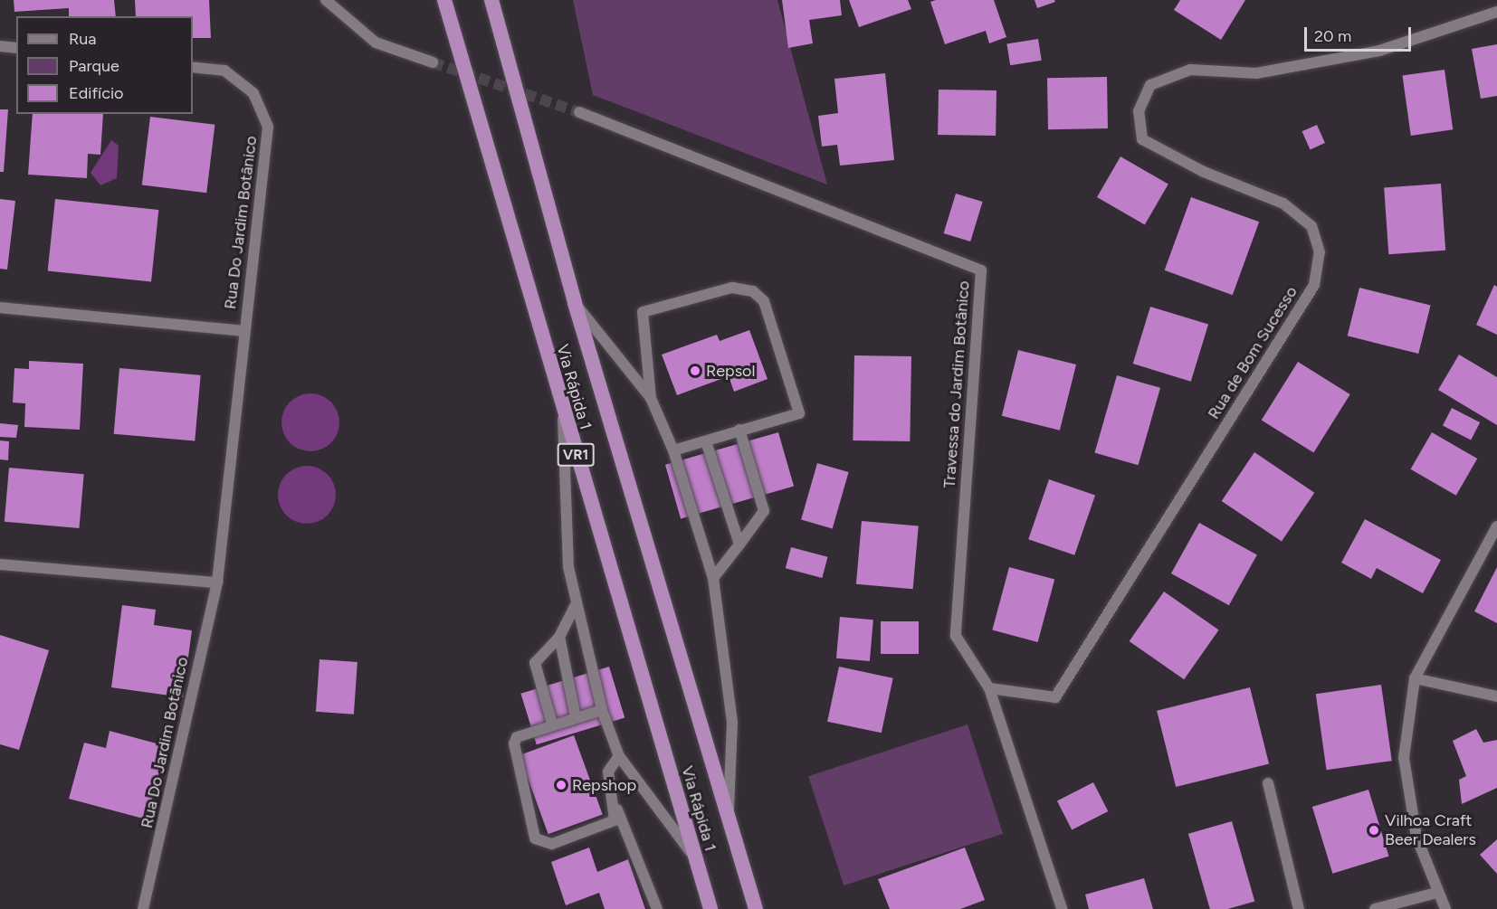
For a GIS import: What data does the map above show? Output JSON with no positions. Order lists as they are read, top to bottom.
{
  "streets": {
    "highway": ["Via Rápida 1", "VR1"],
    "street": ["Rua Do Jardim Botânico", "Rua de Bom Sucesso", "Travessa do Jardim Botânico"]
  },
  "crossings": [
    ["Rua de Bom Sucesso", "Travessa do Jardim Botânico"]
  ],
  "places": ["Repsol", "Repshop", "Vilhoa Craft Beer Dealers"],
  "legend": ["Rua", "Parque", "Edifício"],
  "scale_bar": "20 m"
}
